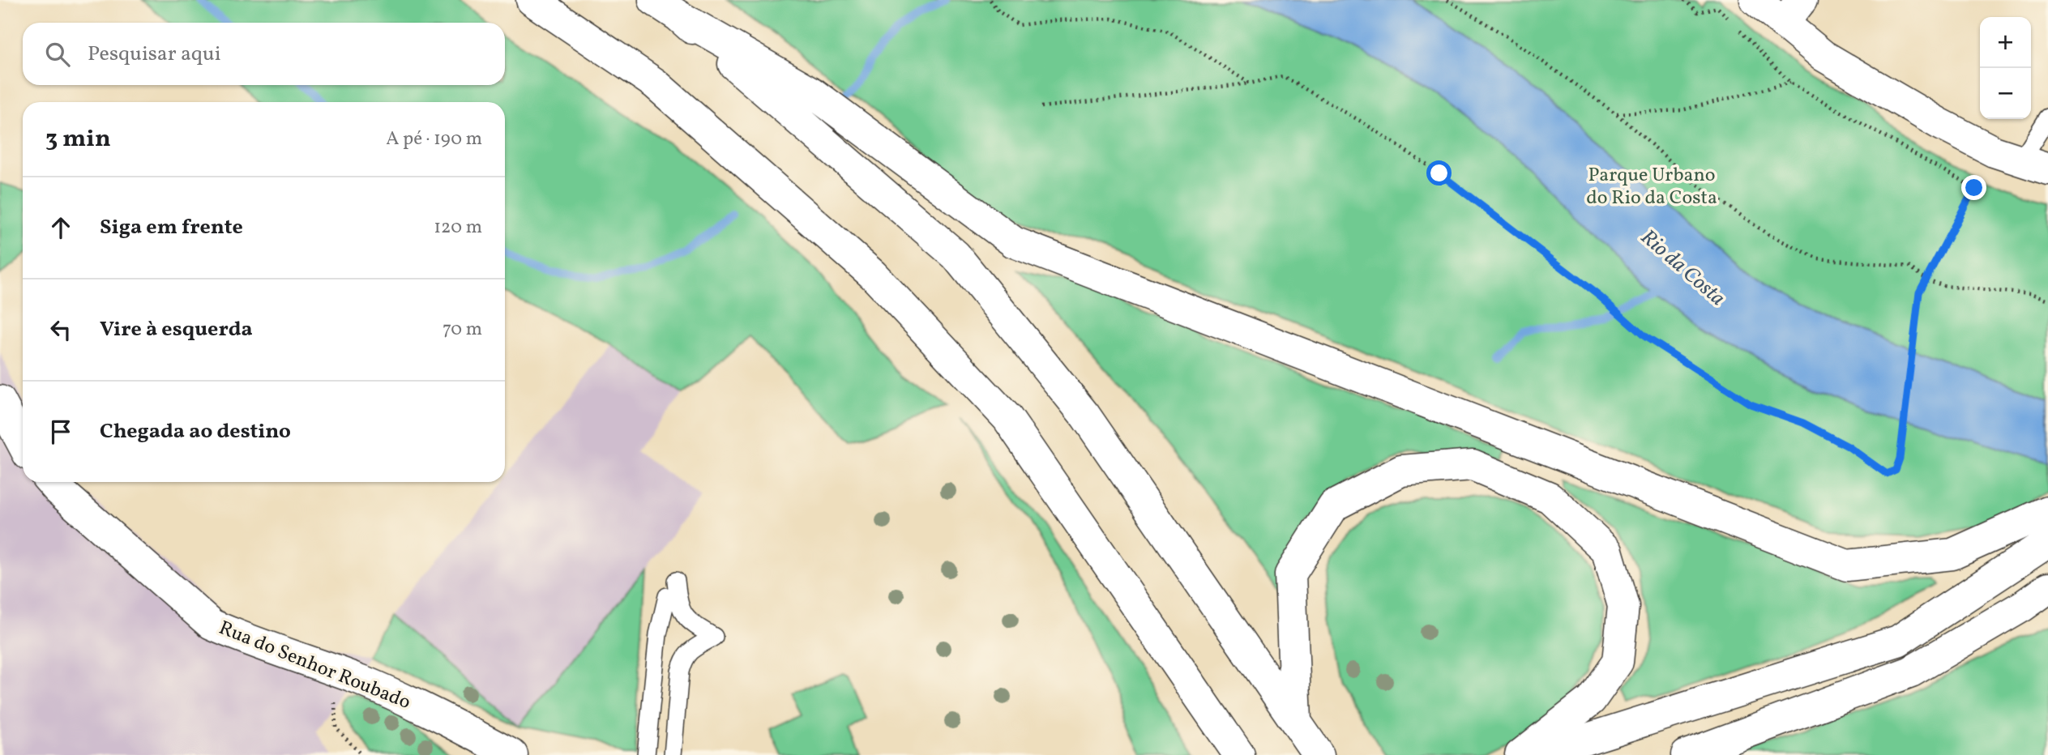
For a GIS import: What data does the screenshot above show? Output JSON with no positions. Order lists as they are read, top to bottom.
{
  "streets": {
    "main road": ["Rua do Senhor Roubado"]
  },
  "water": ["Rio da Costa"],
  "parks": ["Parque Urbano do Rio da Costa"],
  "page": {
    "map_buttons": ["+", "−"],
    "search": "Pesquisar aqui",
    "heading": ["3 min", "A pé · 190 m"],
    "list": [
      ["Siga em frente", "120 m"],
      ["Vire à esquerda", "70 m"],
      "Chegada ao destino"
    ]
  }
}
